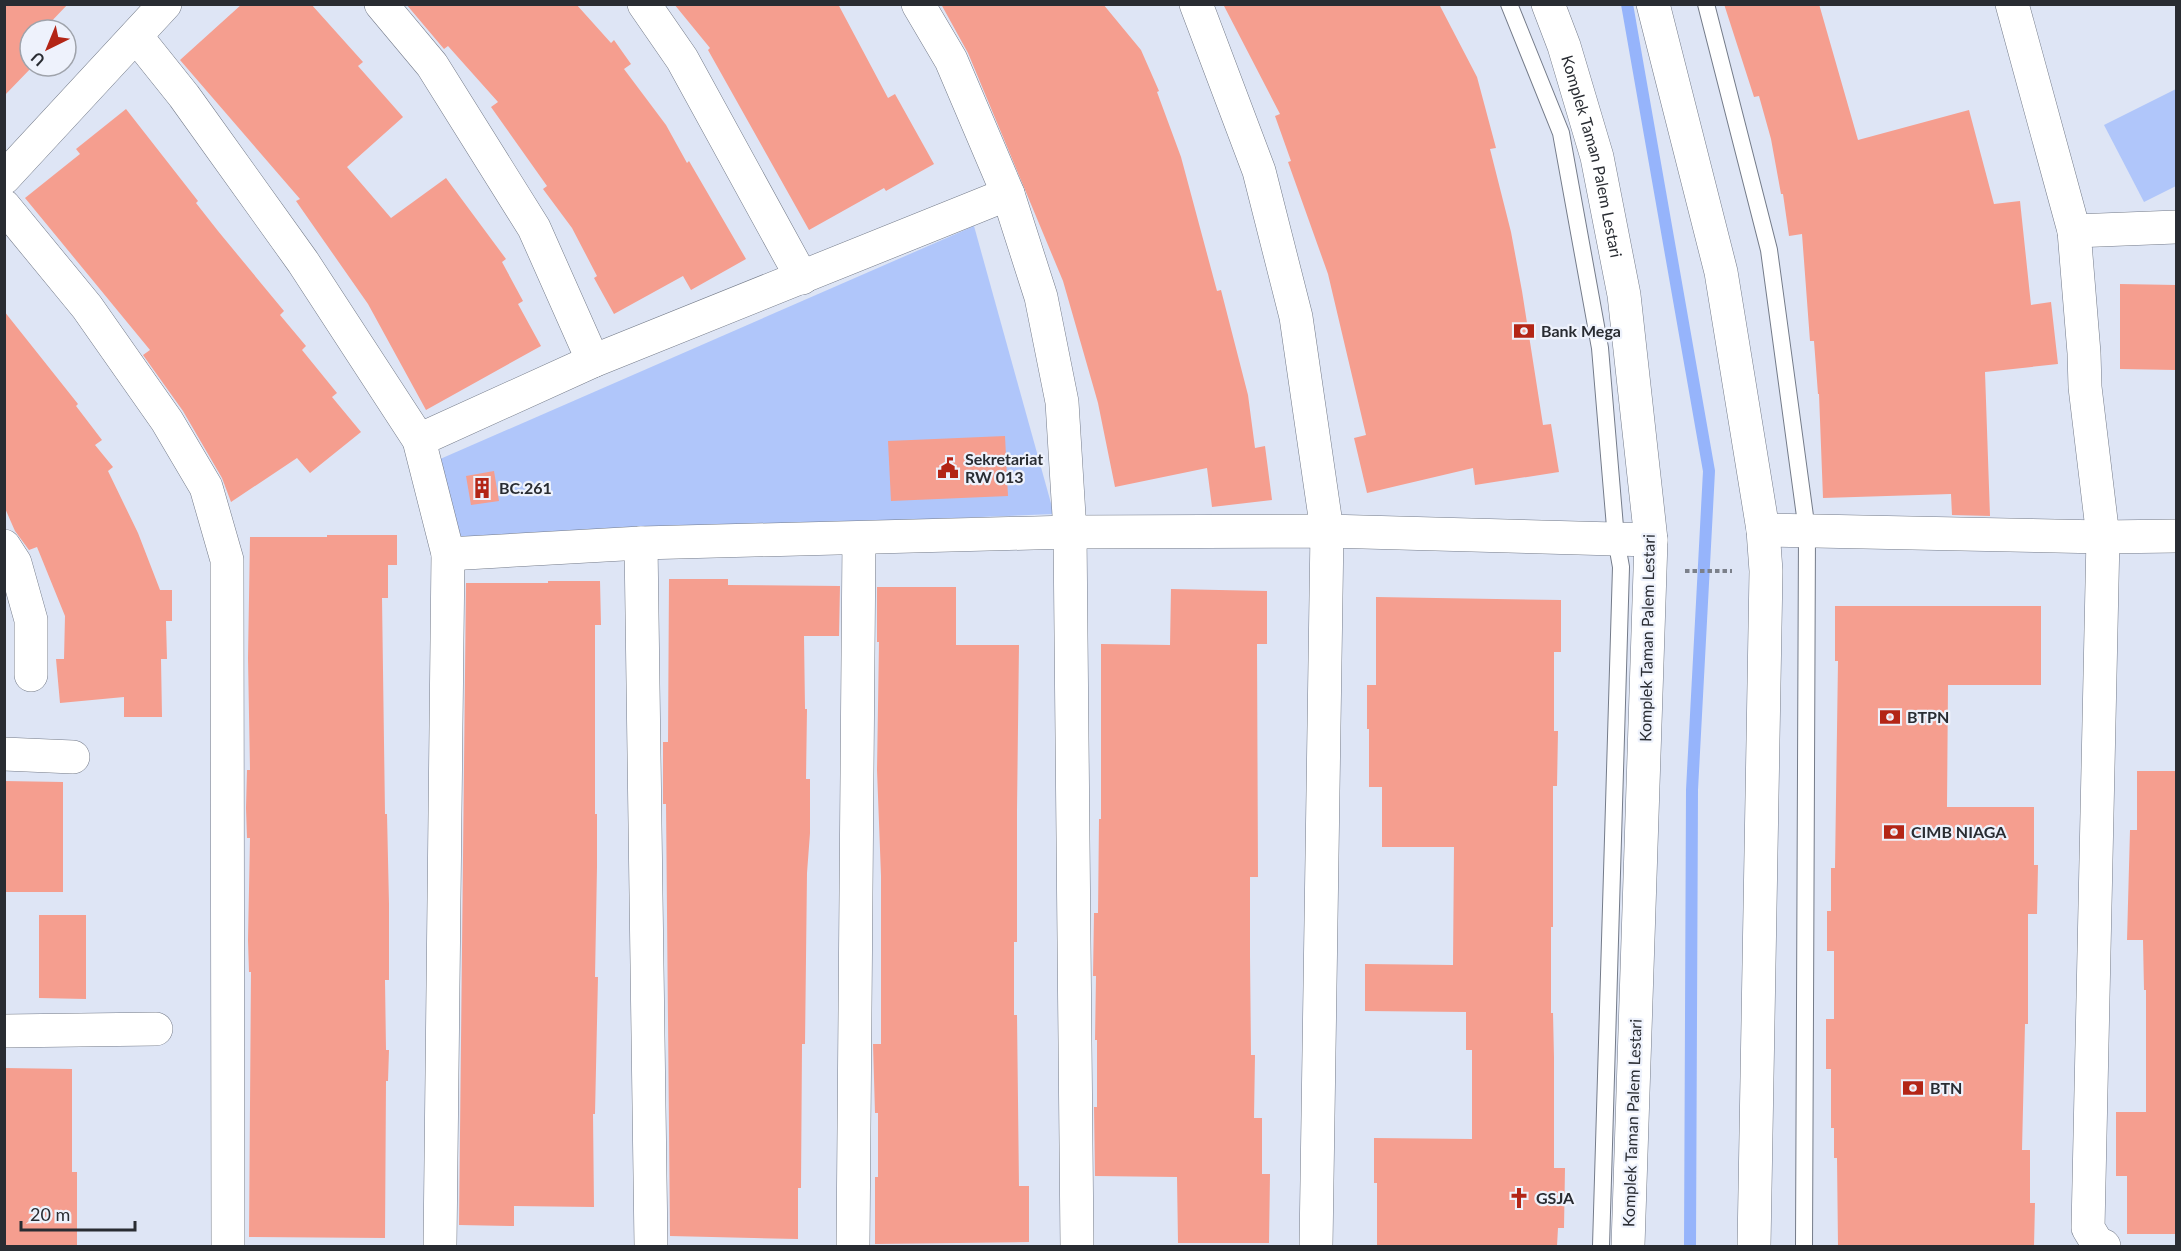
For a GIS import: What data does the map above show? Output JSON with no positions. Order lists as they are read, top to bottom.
{
  "streets": {
    "street": ["Komplek Taman Palem Lestari"]
  },
  "places": {
    "bank": [
      "Bank Mega",
      "BTPN",
      "CIMB NIAGA",
      "BTN"
    ],
    "public building": ["Sekretariat RW 013"],
    "building": ["BC.261"],
    "church": ["GSJA"]
  },
  "scale_bar": "20 m",
  "north": "bottom left"
}
